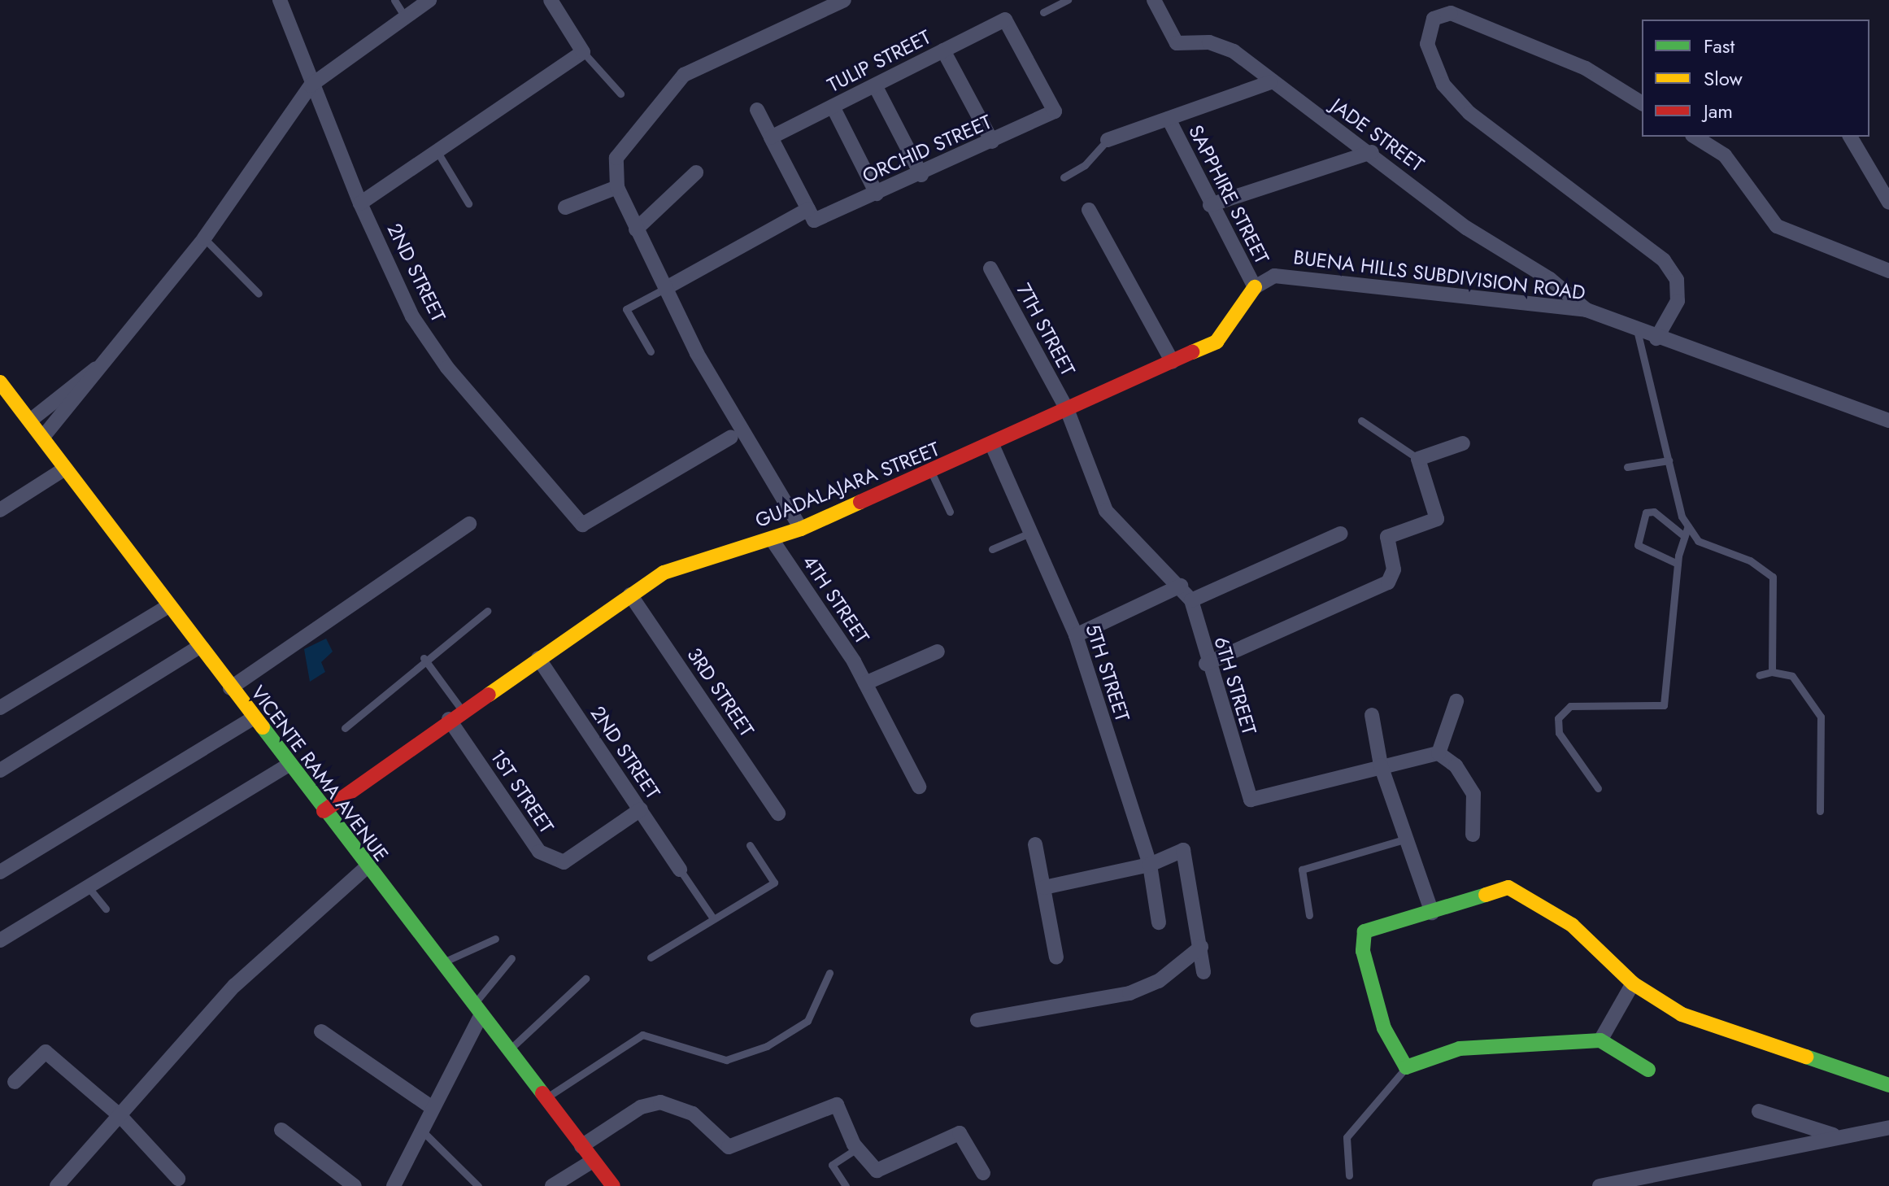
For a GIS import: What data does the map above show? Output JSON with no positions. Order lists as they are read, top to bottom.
{
  "streets": {
    "street": [
      "TULIP STREET",
      "JADE STREET",
      "ORCHID STREET",
      "SAPPHIRE STREET",
      "2ND STREET",
      "BUENA HILLS SUBDIVISION ROAD",
      "7TH STREET",
      "GUADALAJARA STREET",
      "4TH STREET",
      "5TH STREET",
      "6TH STREET",
      "3RD STREET",
      "VICENTE RAMA AVENUE",
      "1ST STREET"
    ]
  },
  "crossings": [
    ["TULIP STREET", "ORCHID STREET"],
    ["JADE STREET", "BUENA HILLS SUBDIVISION ROAD"],
    ["SAPPHIRE STREET", "BUENA HILLS SUBDIVISION ROAD"],
    ["SAPPHIRE STREET", "GUADALAJARA STREET"],
    ["2ND STREET", "GUADALAJARA STREET"],
    ["2ND STREET", "1ST STREET"],
    ["BUENA HILLS SUBDIVISION ROAD", "GUADALAJARA STREET"],
    ["7TH STREET", "GUADALAJARA STREET"],
    ["7TH STREET", "6TH STREET"],
    ["GUADALAJARA STREET", "4TH STREET"],
    ["GUADALAJARA STREET", "5TH STREET"],
    ["GUADALAJARA STREET", "6TH STREET"],
    ["GUADALAJARA STREET", "3RD STREET"],
    ["GUADALAJARA STREET", "VICENTE RAMA AVENUE"],
    ["GUADALAJARA STREET", "1ST STREET"]
  ],
  "legend": ["Fast", "Slow", "Jam"]
}
